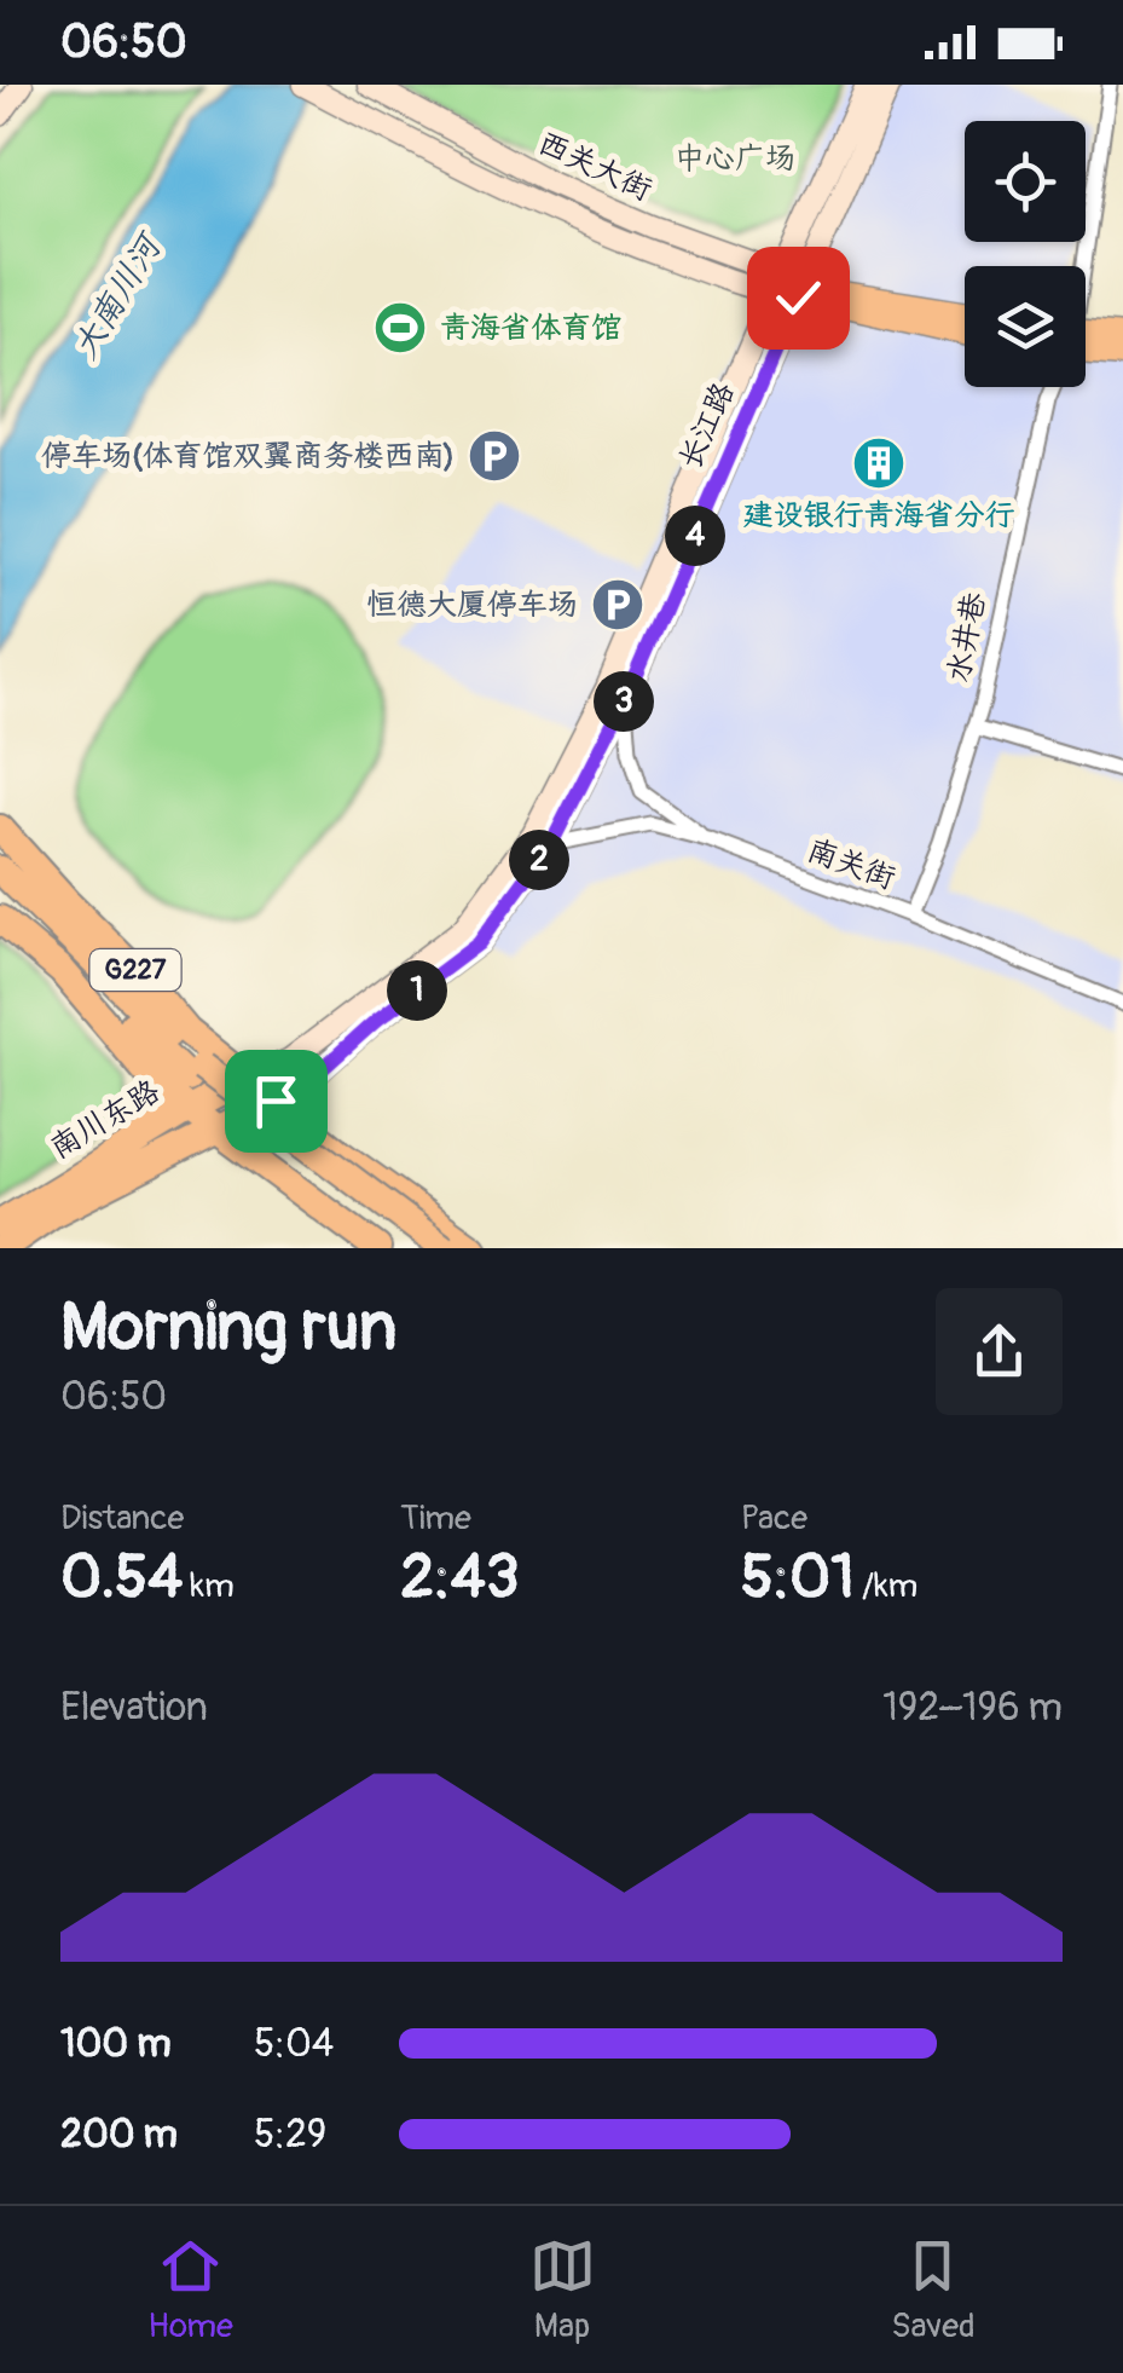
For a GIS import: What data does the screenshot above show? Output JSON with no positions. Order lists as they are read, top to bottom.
{
  "streets": {
    "highway": ["长江路", "G227", "南川东路"],
    "main road": ["西关大街"],
    "street": ["水井巷", "南关街"]
  },
  "crossings": [
    ["西关大街", "长江路"],
    ["长江路", "南关街"],
    ["长江路", "G227"],
    ["长江路", "南川东路"],
    ["水井巷", "南关街"],
    ["G227", "南川东路"]
  ],
  "water": ["大南川河"],
  "parks": ["中心广场"],
  "places": {
    "sports": ["青海省体育馆"],
    "parking": ["停车场(体育馆双翼商务楼西南)", "恒德大厦停车场"],
    "building": ["建设银行青海省分行"]
  },
  "page": {
    "status": "06:50",
    "pins": [
      "4",
      "3",
      "2",
      "1"
    ],
    "heading": ["Morning run", "06:50"],
    "stats": [
      ["Distance", "0.54 km"],
      ["Time", "2:43"],
      ["Pace", "5:01 /km"]
    ],
    "chart": ["Elevation", "192–196 m"],
    "list": [
      {
        "name": "100 m",
        "note": "5:04"
      },
      {
        "name": "200 m",
        "note": "5:29"
      }
    ],
    "tabs": ["Home", "Map", "Saved"]
  }
}
